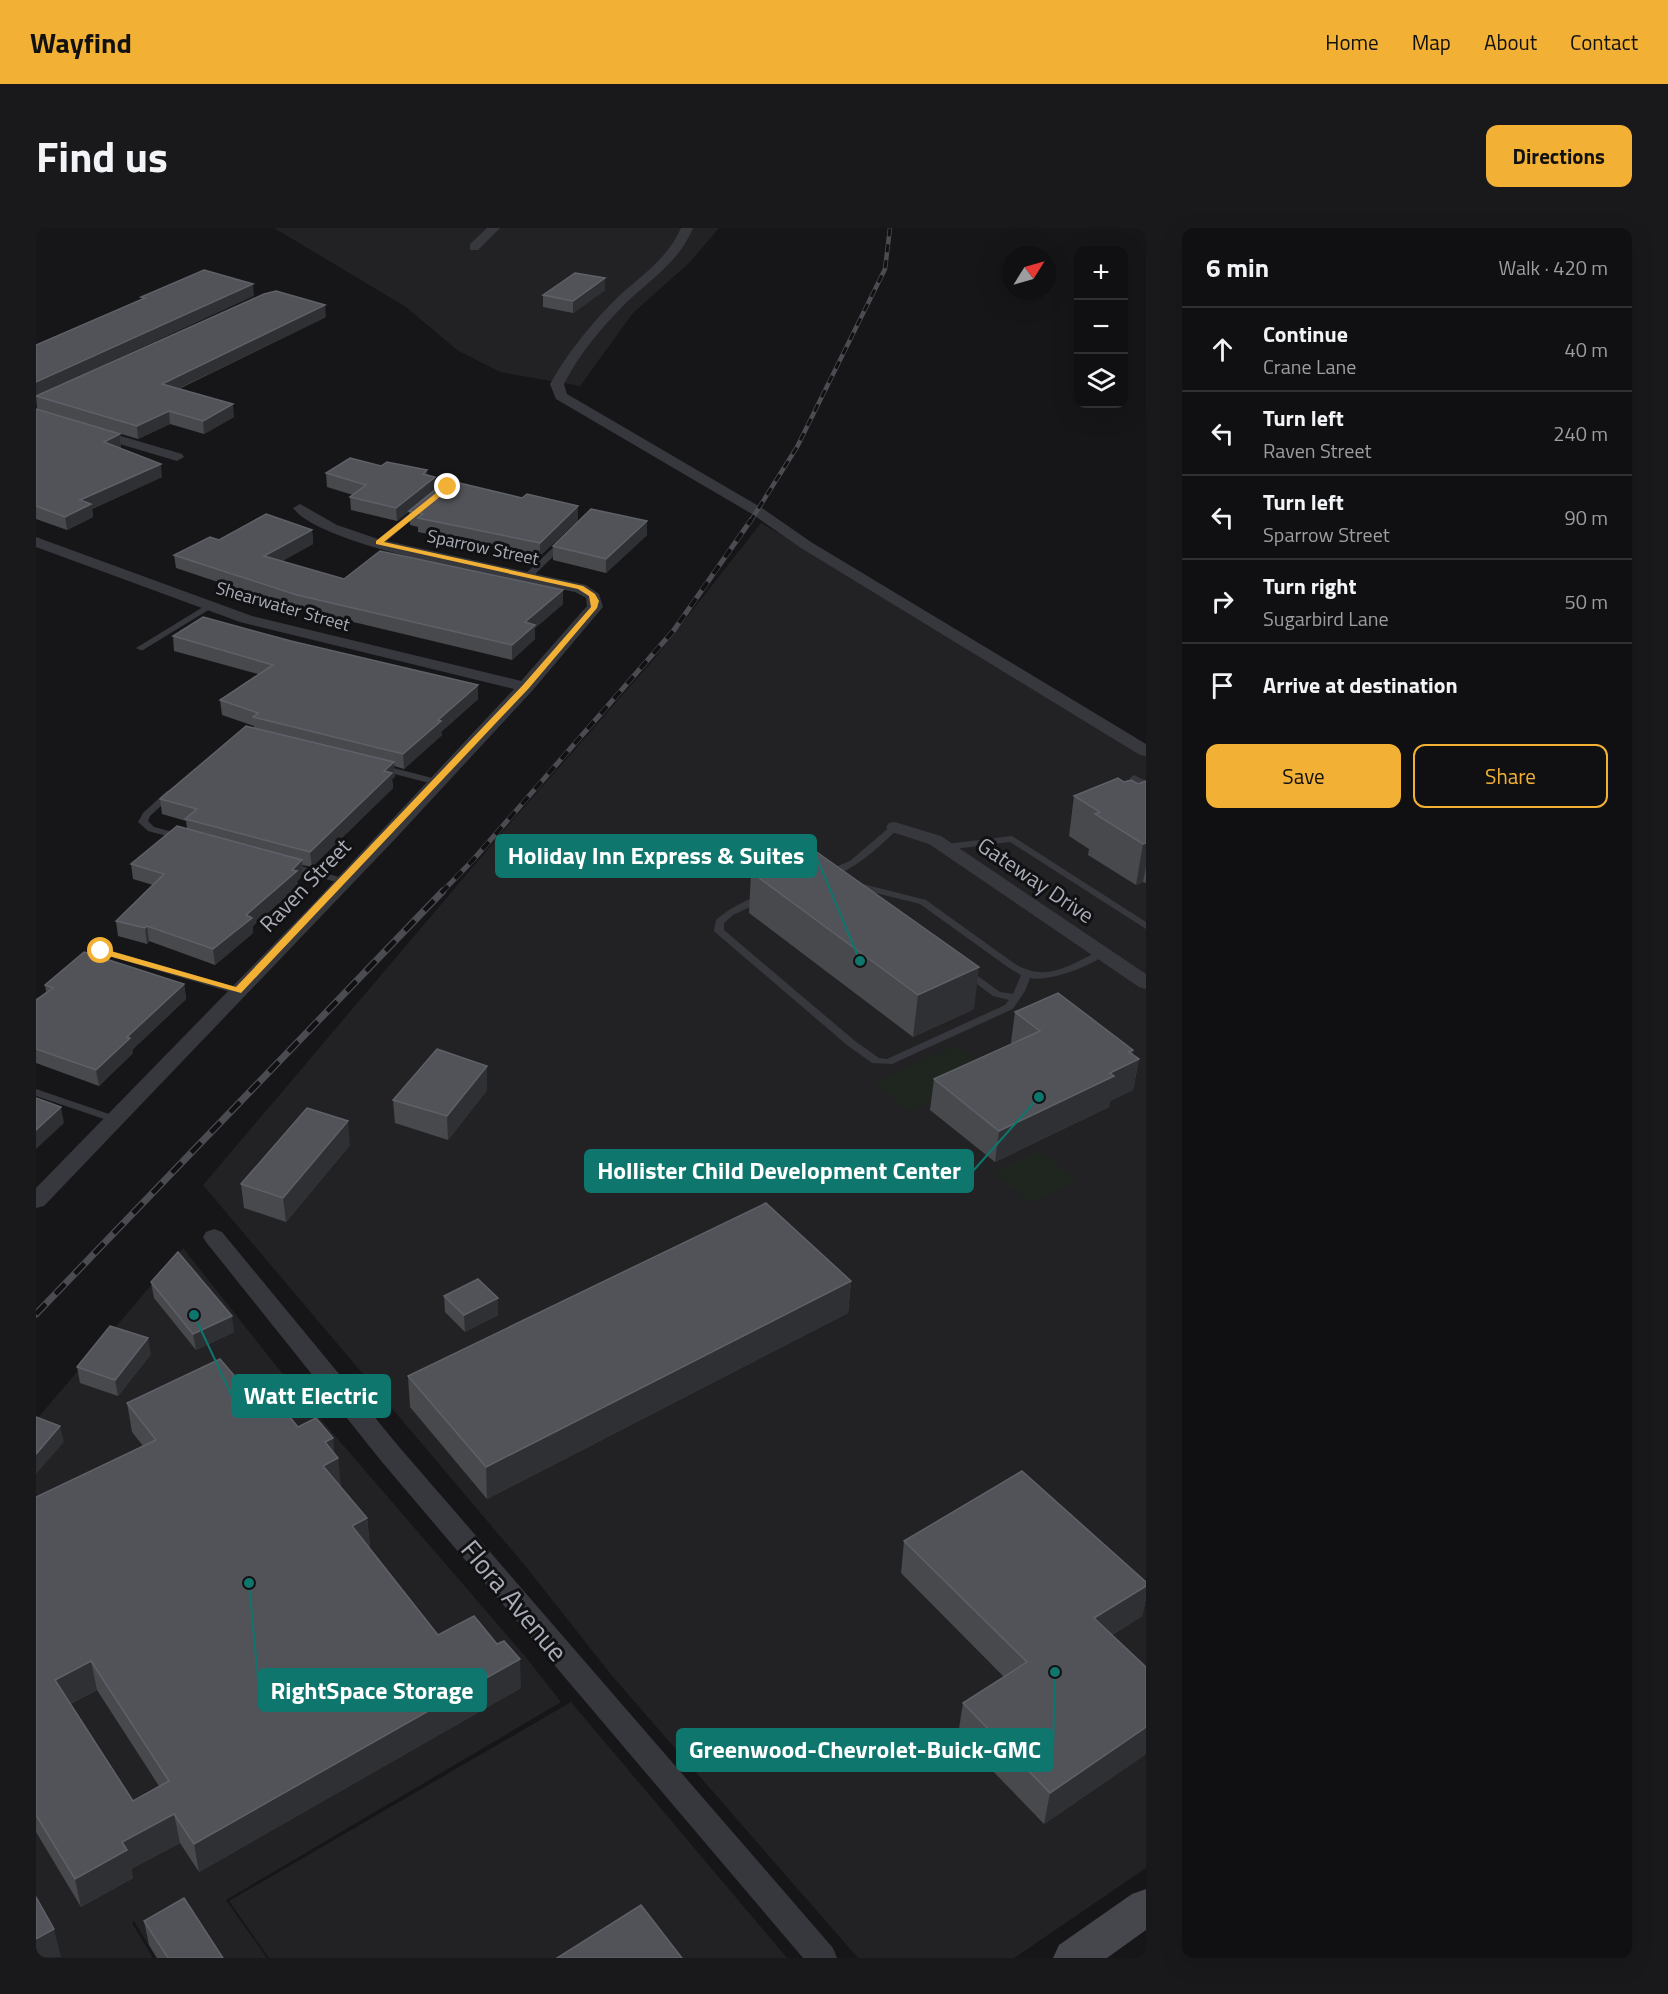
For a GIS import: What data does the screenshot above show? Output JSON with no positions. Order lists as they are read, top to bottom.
{
  "streets": {
    "street": [
      "Sparrow Street",
      "Shearwater Street",
      "Gateway Drive",
      "Raven Street",
      "Flora Avenue"
    ]
  },
  "crossings": [
    ["Sparrow Street", "Raven Street"],
    ["Shearwater Street", "Raven Street"]
  ],
  "places": [
    "Holiday Inn Express & Suites",
    "Hollister Child Development Center",
    "Watt Electric",
    "RightSpace Storage",
    "Greenwood-Chevrolet-Buick-GMC"
  ],
  "north": "top right",
  "page": {
    "header": "Wayfind",
    "nav": [
      "Home",
      "Map",
      "About",
      "Contact"
    ],
    "title": "Find us",
    "buttons": [
      "Directions",
      ["Save", "Share"]
    ],
    "heading": ["6 min", "Walk · 420 m"],
    "map_buttons": ["+", "−"],
    "list": [
      ["Continue", "Crane Lane", "40 m"],
      ["Turn left", "Raven Street", "240 m"],
      ["Turn left", "Sparrow Street", "90 m"],
      ["Turn right", "Sugarbird Lane", "50 m"],
      "Arrive at destination"
    ]
  }
}
